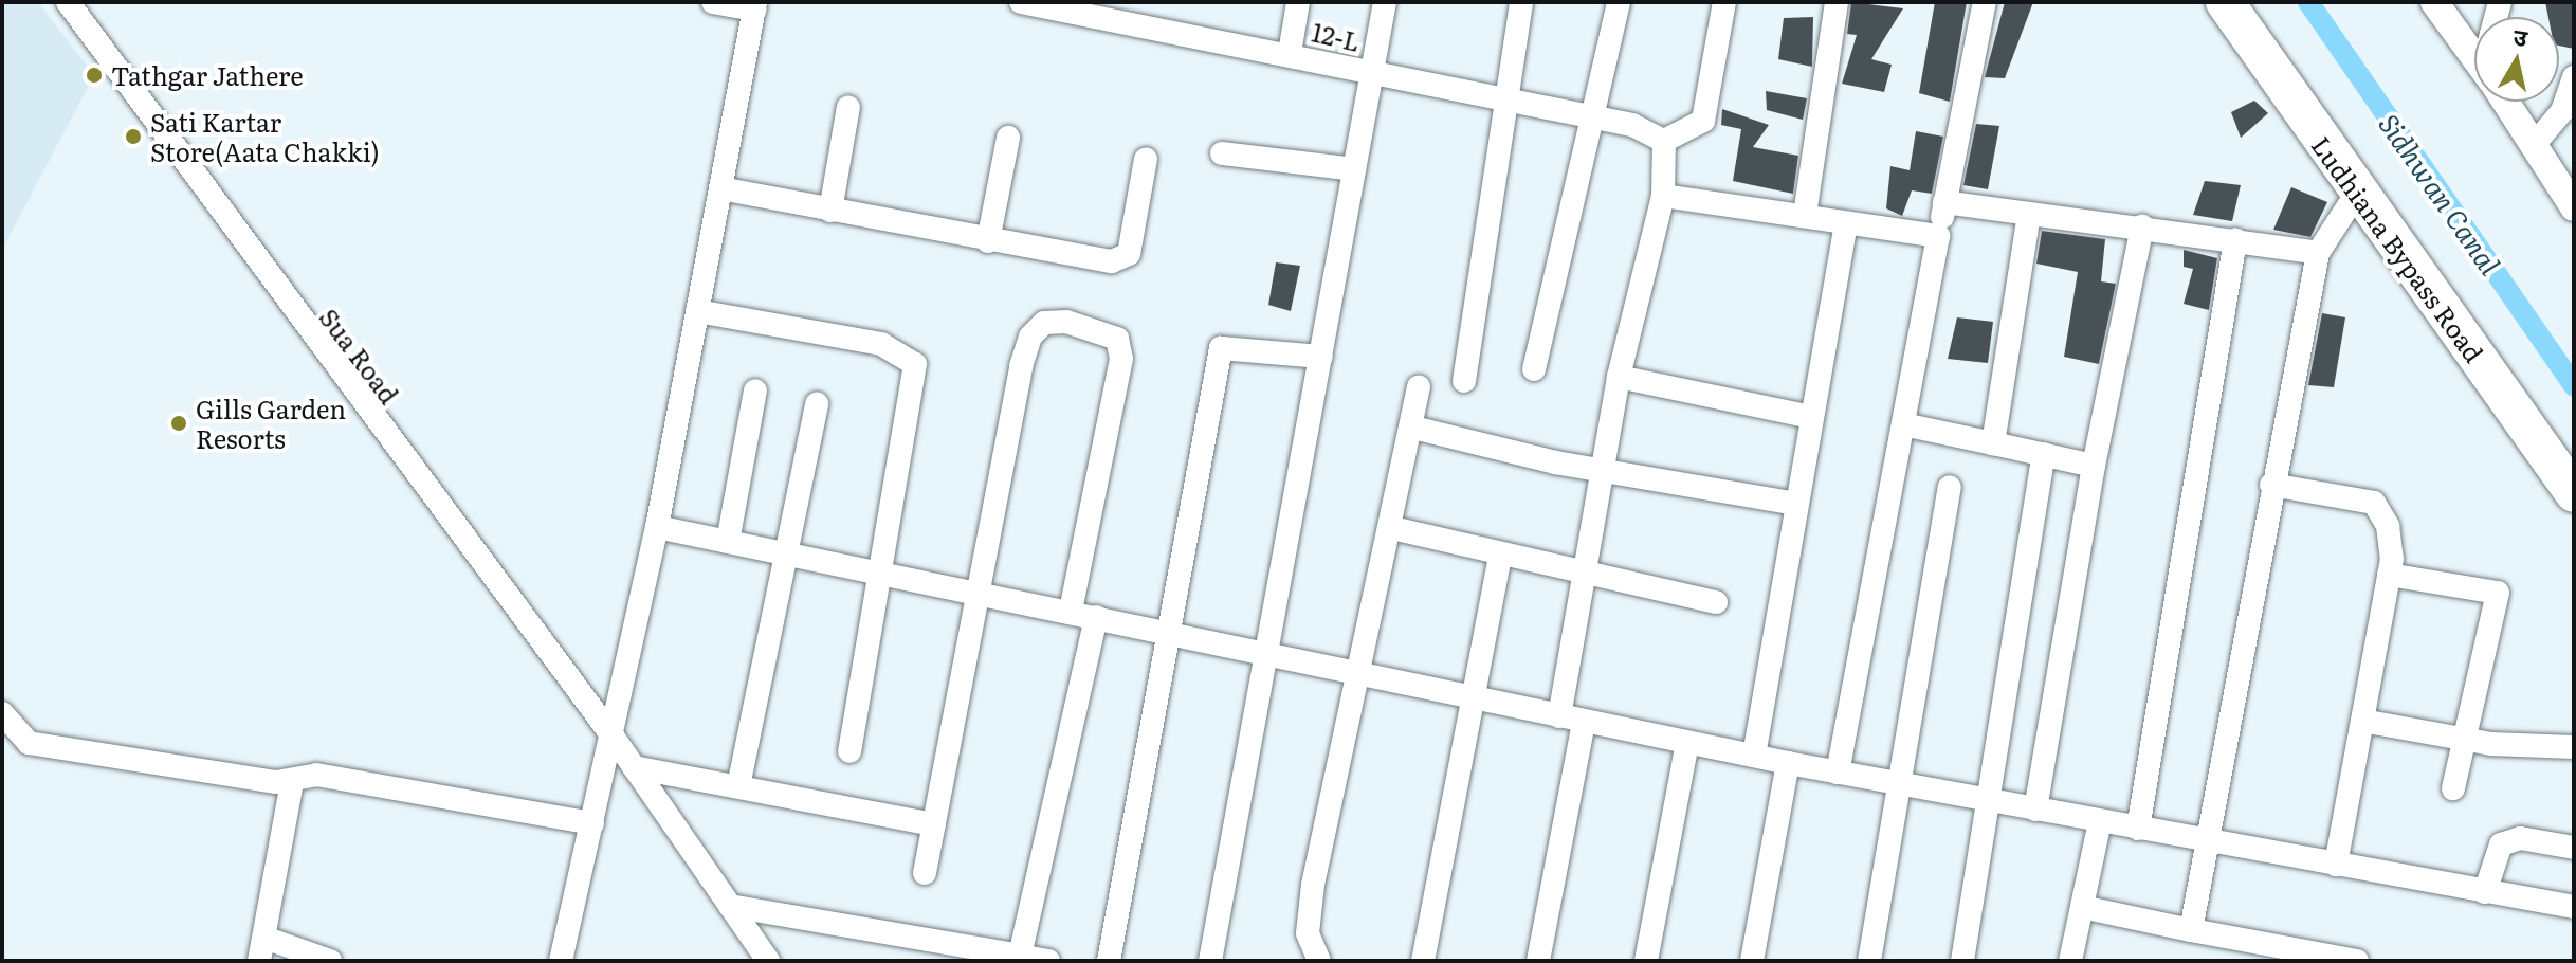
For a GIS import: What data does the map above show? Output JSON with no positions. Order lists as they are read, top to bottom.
{
  "streets": {
    "highway": ["Ludhiana Bypass Road"],
    "street": ["12-L", "Sua Road"]
  },
  "water": ["Sidhwan Canal"],
  "places": ["Tathgar Jathere", "Sati Kartar Store(Aata Chakki)", "Gills Garden Resorts"],
  "north": "top"
}
